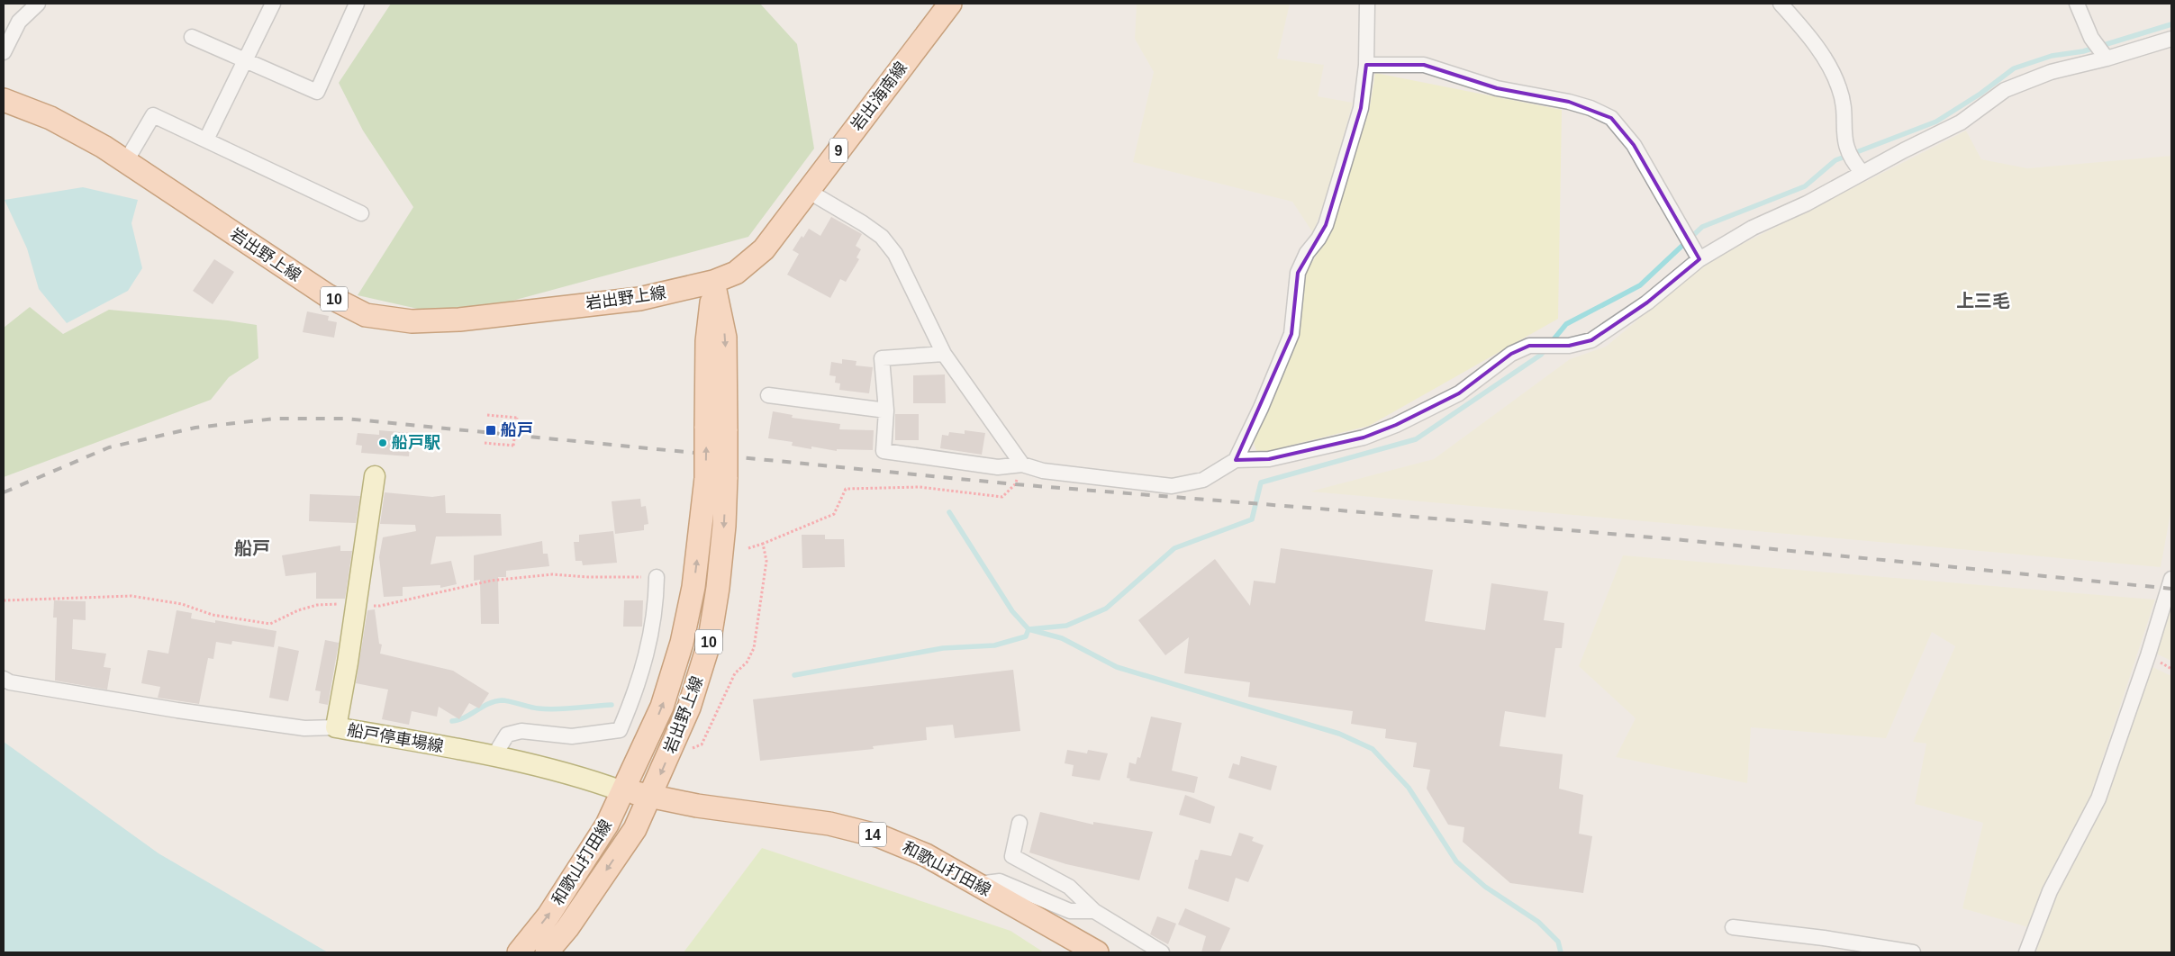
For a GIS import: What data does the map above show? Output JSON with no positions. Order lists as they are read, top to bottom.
{
  "streets": {
    "main road": [
      "岩出海南線",
      "9",
      "岩出野上線",
      "10",
      "船戸停車場線",
      "14",
      "和歌山打田線"
    ]
  },
  "crossings": [
    ["岩出海南線", "岩出野上線"],
    ["岩出野上線", "船戸停車場線"],
    ["岩出野上線", "和歌山打田線"],
    ["船戸停車場線", "和歌山打田線"]
  ],
  "districts": ["上三毛", "船戸"],
  "places": {
    "transit": ["船戸"],
    "other": ["船戸駅"]
  }
}
